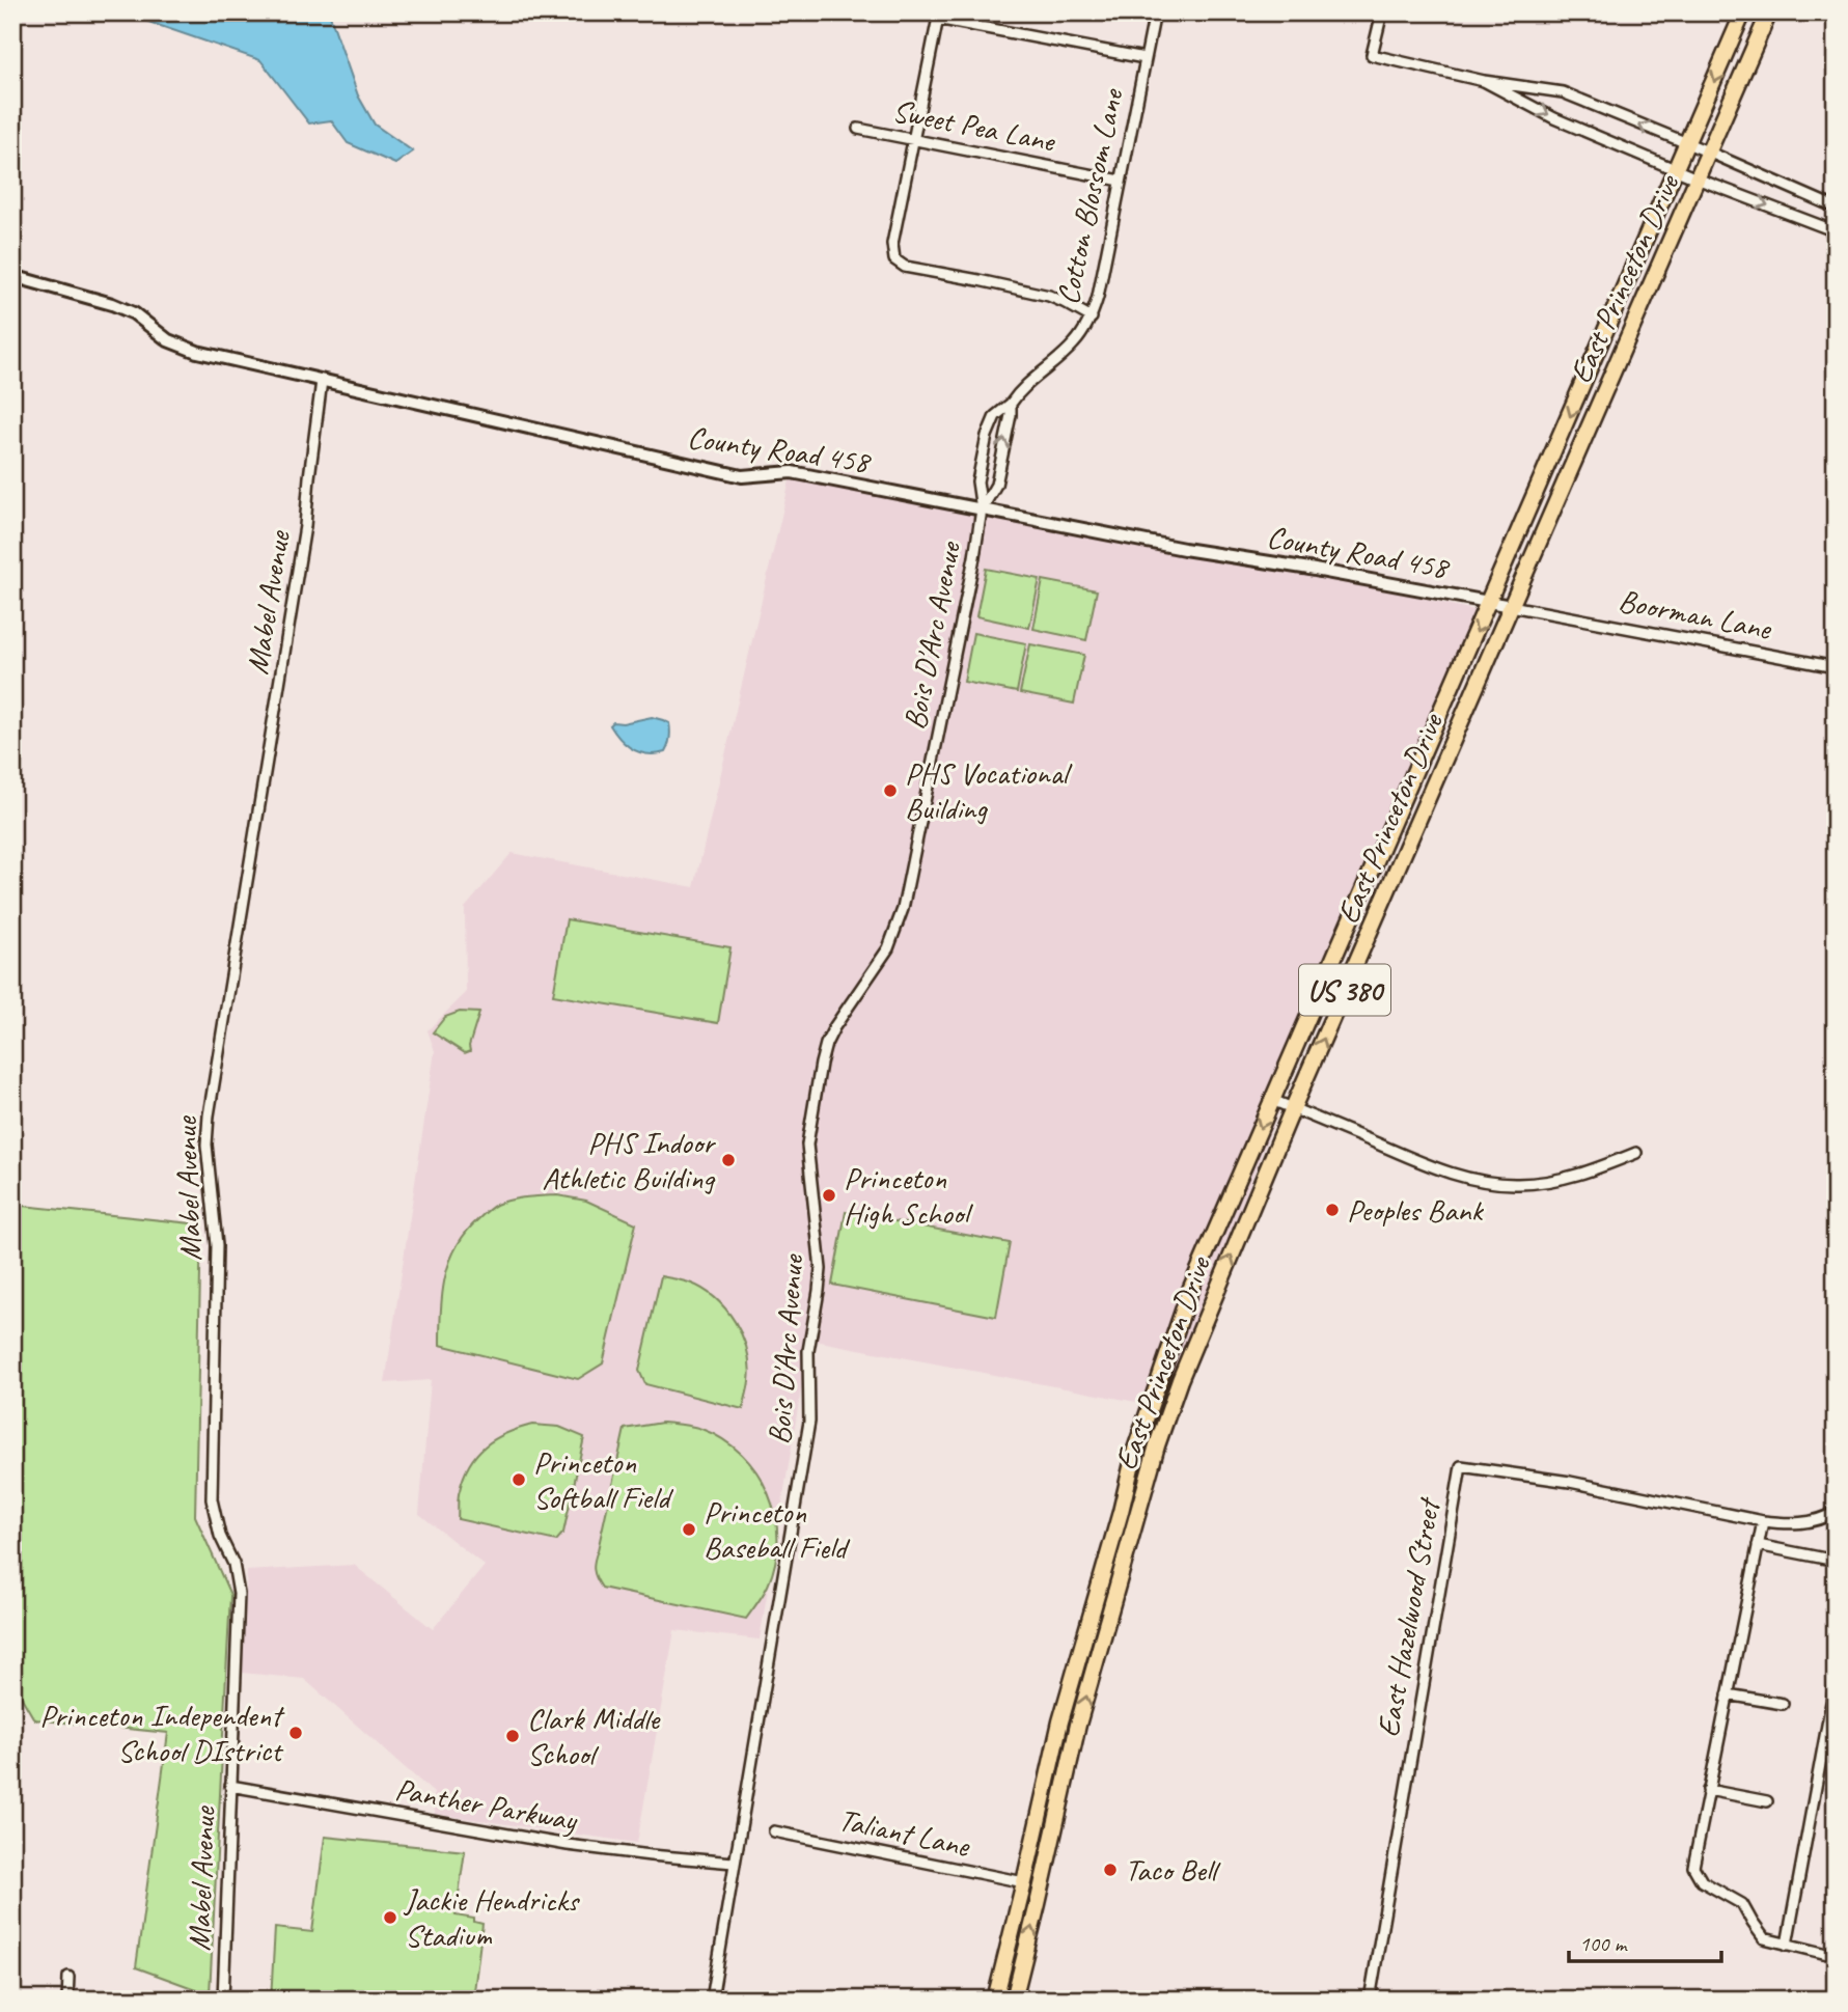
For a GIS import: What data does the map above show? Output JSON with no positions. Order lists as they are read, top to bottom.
{
  "streets": {
    "highway": ["East Princeton Drive", "US 380"],
    "street": [
      "Sweet Pea Lane",
      "Cotton Blossom Lane",
      "County Road 458",
      "Mabel Avenue",
      "Boorman Lane",
      "Bois D'Arc Avenue",
      "East Hazelwood Street",
      "Panther Parkway",
      "Taliant Lane"
    ]
  },
  "crossings": [
    ["Sweet Pea Lane", "Cotton Blossom Lane"],
    ["Cotton Blossom Lane", "County Road 458"],
    ["Cotton Blossom Lane", "Bois D'Arc Avenue"],
    ["East Princeton Drive", "County Road 458"],
    ["East Princeton Drive", "Boorman Lane"],
    ["East Princeton Drive", "Taliant Lane"],
    ["County Road 458", "Mabel Avenue"],
    ["County Road 458", "Boorman Lane"],
    ["County Road 458", "Bois D'Arc Avenue"],
    ["Mabel Avenue", "Panther Parkway"],
    ["Bois D'Arc Avenue", "Panther Parkway"]
  ],
  "places": [
    "PHS Vocational Building",
    "PHS Indoor Athletic Building",
    "Princeton High School",
    "Peoples Bank",
    "Princeton Softball Field",
    "Princeton Baseball Field",
    "Princeton Independent School DIstrict",
    "Clark Middle School",
    "Taco Bell",
    "Jackie Hendricks Stadium"
  ],
  "scale_bar": "100 m"
}
